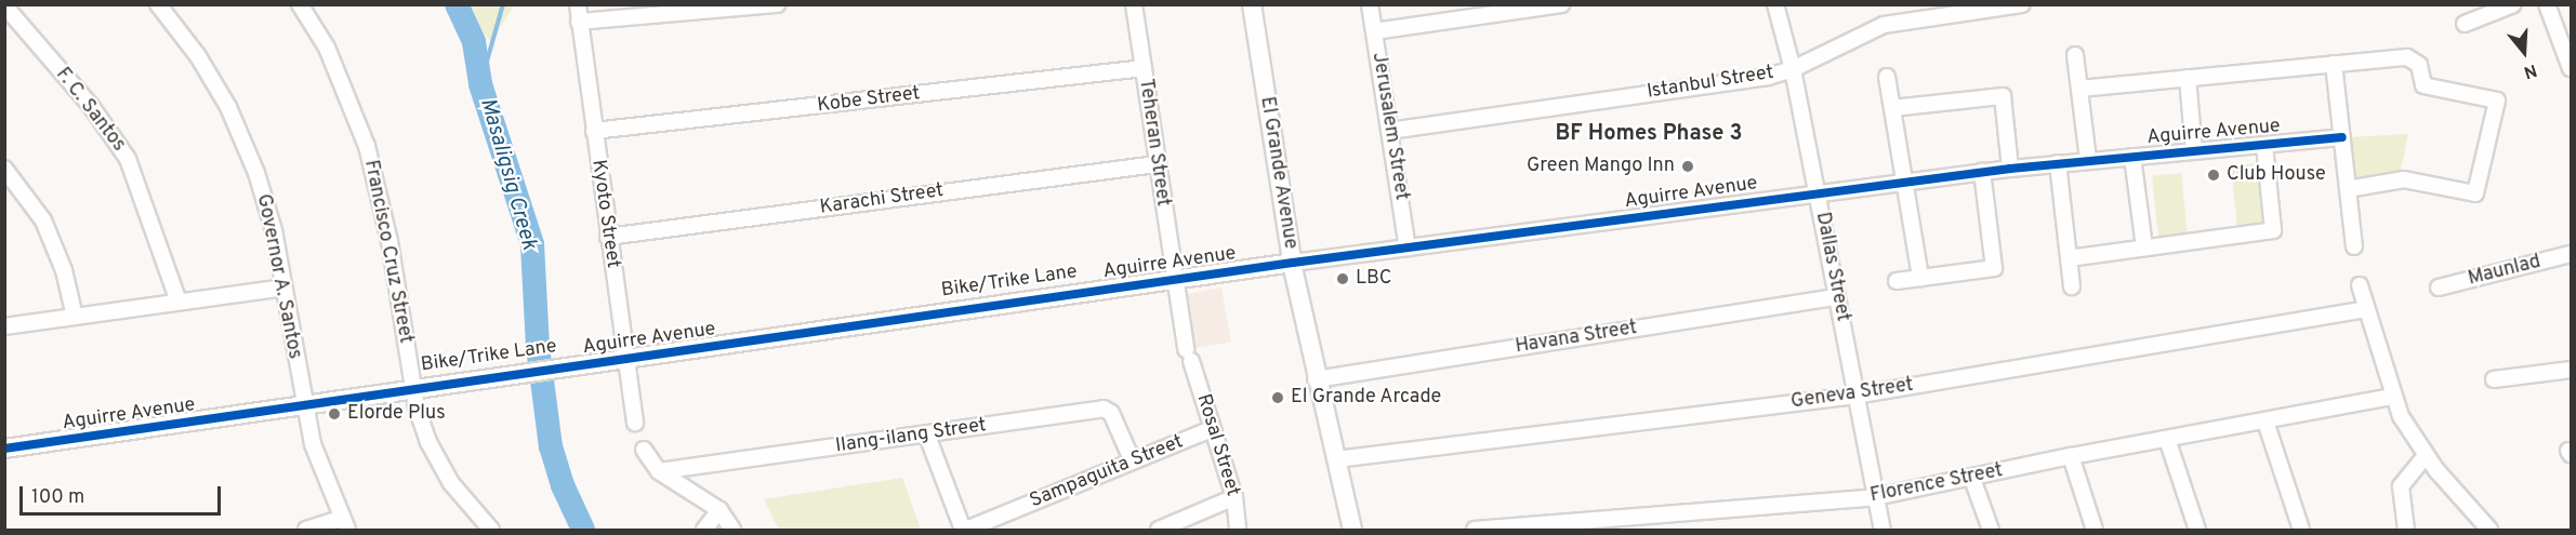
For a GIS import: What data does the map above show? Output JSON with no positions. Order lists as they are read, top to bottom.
{
  "streets": {
    "street": [
      "Istanbul Street",
      "Kobe Street",
      "F. C. Santos",
      "Jerusalem Street",
      "Aguirre Avenue",
      "Teheran Street",
      "El Grande Avenue",
      "Karachi Street",
      "Kyoto Street",
      "Francisco Cruz Street",
      "Dallas Street",
      "Maunlad",
      "Governor A. Santos",
      "Havana Street",
      "Geneva Street",
      "Ilang-ilang Street",
      "Rosal Street",
      "Sampaguita Street",
      "Florence Street"
    ],
    "cycle path": ["Bike/Trike Lane"]
  },
  "crossings": [
    ["Istanbul Street", "Jerusalem Street"],
    ["Istanbul Street", "Dallas Street"],
    ["Kobe Street", "Teheran Street"],
    ["Kobe Street", "Kyoto Street"],
    ["Jerusalem Street", "Aguirre Avenue"],
    ["Aguirre Avenue", "Teheran Street"],
    ["Aguirre Avenue", "El Grande Avenue"],
    ["Aguirre Avenue", "Kyoto Street"],
    ["Aguirre Avenue", "Francisco Cruz Street"],
    ["Aguirre Avenue", "Dallas Street"],
    ["Aguirre Avenue", "Governor A. Santos"],
    ["Aguirre Avenue", "Rosal Street"],
    ["Teheran Street", "Karachi Street"],
    ["Teheran Street", "Rosal Street"],
    ["El Grande Avenue", "Havana Street"],
    ["El Grande Avenue", "Geneva Street"],
    ["Karachi Street", "Kyoto Street"],
    ["Dallas Street", "Havana Street"],
    ["Dallas Street", "Geneva Street"],
    ["Dallas Street", "Florence Street"],
    ["Ilang-ilang Street", "Sampaguita Street"],
    ["Rosal Street", "Sampaguita Street"]
  ],
  "districts": ["BF Homes Phase 3"],
  "water": ["Masaligsig Creek"],
  "places": [
    "Green Mango Inn",
    "Club House",
    "LBC",
    "El Grande Arcade",
    "Elorde Plus"
  ],
  "scale_bar": "100 m",
  "north": "bottom"
}
